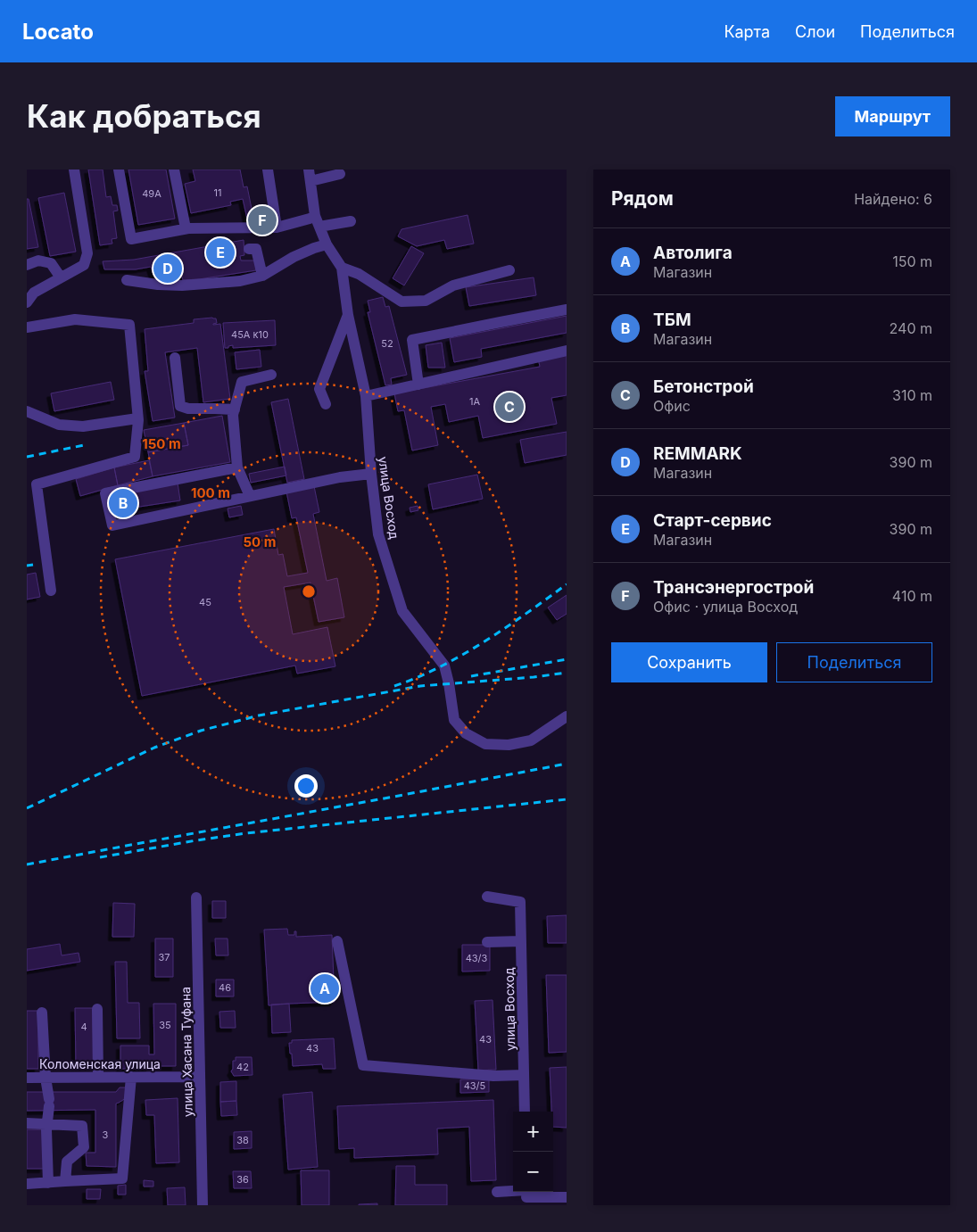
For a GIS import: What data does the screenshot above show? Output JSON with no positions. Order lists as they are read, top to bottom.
{
  "streets": {
    "street": ["улица Восход", "улица Хасана Туфана", "Коломенская улица"]
  },
  "crossings": [
    ["улица Хасана Туфана", "Коломенская улица"]
  ],
  "house_numbers": [
    "11",
    "49А",
    "45А к10",
    "52",
    "1А",
    "45",
    "37",
    "43/3",
    "46",
    "35",
    "4",
    "43",
    "43",
    "42",
    "43/5",
    "3",
    "38",
    "36"
  ],
  "page": {
    "header": "Locato",
    "nav": ["Карта", "Слои", "Поделиться"],
    "buttons": [
      "Маршрут",
      ["Сохранить", "Поделиться"]
    ],
    "title": "Как добраться",
    "heading": ["Рядом", "Найдено: 6"],
    "pins": [
      "F",
      "E",
      "D",
      "C",
      "B",
      "A"
    ],
    "list": [
      {
        "mark": "A",
        "name": "Автолига",
        "note": "Магазин",
        "value": "150 m"
      },
      {
        "mark": "B",
        "name": "ТБМ",
        "note": "Магазин",
        "value": "240 m"
      },
      {
        "mark": "C",
        "name": "Бетонстрой",
        "note": "Офис",
        "value": "310 m"
      },
      {
        "mark": "D",
        "name": "REMMARK",
        "note": "Магазин",
        "value": "390 m"
      },
      {
        "mark": "E",
        "name": "Старт-сервис",
        "note": "Магазин",
        "value": "390 m"
      },
      {
        "mark": "F",
        "name": "Трансэнергострой",
        "note": "Офис · улица Восход",
        "value": "410 m"
      }
    ],
    "map_buttons": ["+", "−"]
  },
  "rings": ["150 m", "100 m", "50 m"]
}
